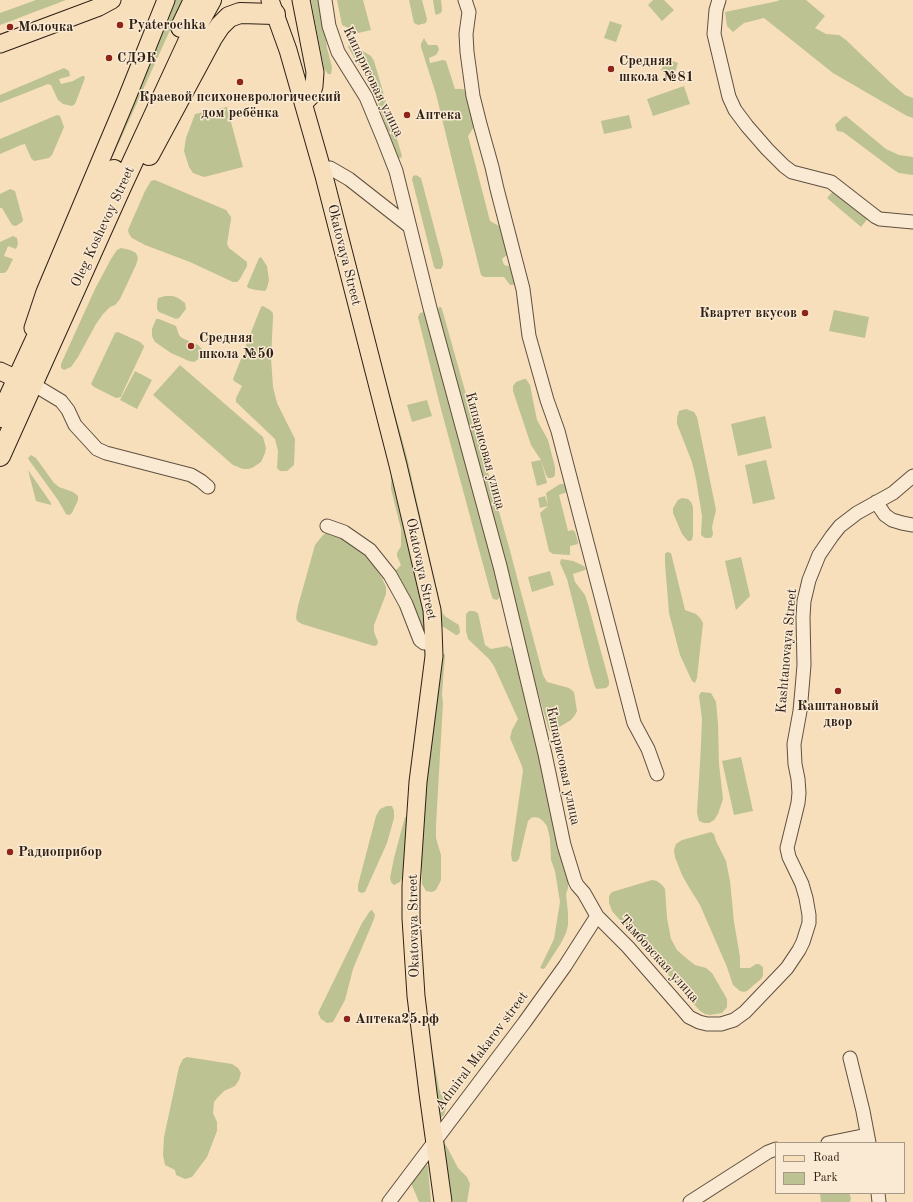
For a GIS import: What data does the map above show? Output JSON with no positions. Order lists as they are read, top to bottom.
{
  "streets": {
    "highway": ["Oleg Koshevoy Street"],
    "main road": ["Okatovaya Street"],
    "street": [
      "Кипарисовая улица",
      "Kashtanovaya Street",
      "Тамбовская улица",
      "Admiral Makarov street"
    ]
  },
  "crossings": [
    ["Кипарисовая улица", "Тамбовская улица"],
    ["Кипарисовая улица", "Admiral Makarov street"],
    ["Okatovaya Street", "Admiral Makarov street"],
    ["Kashtanovaya Street", "Тамбовская улица"],
    ["Тамбовская улица", "Admiral Makarov street"]
  ],
  "places": [
    "Pyaterochka",
    "Молочка",
    "СДЭК",
    "Средняя школа №81",
    "Краевой психоневрологический дом ребёнка",
    "Аптека",
    "Квартет вкусов",
    "Средняя школа №50",
    "Каштановый двор",
    "Радиоприбор",
    "Аптека25.рф"
  ],
  "legend": ["Road", "Park"]
}
